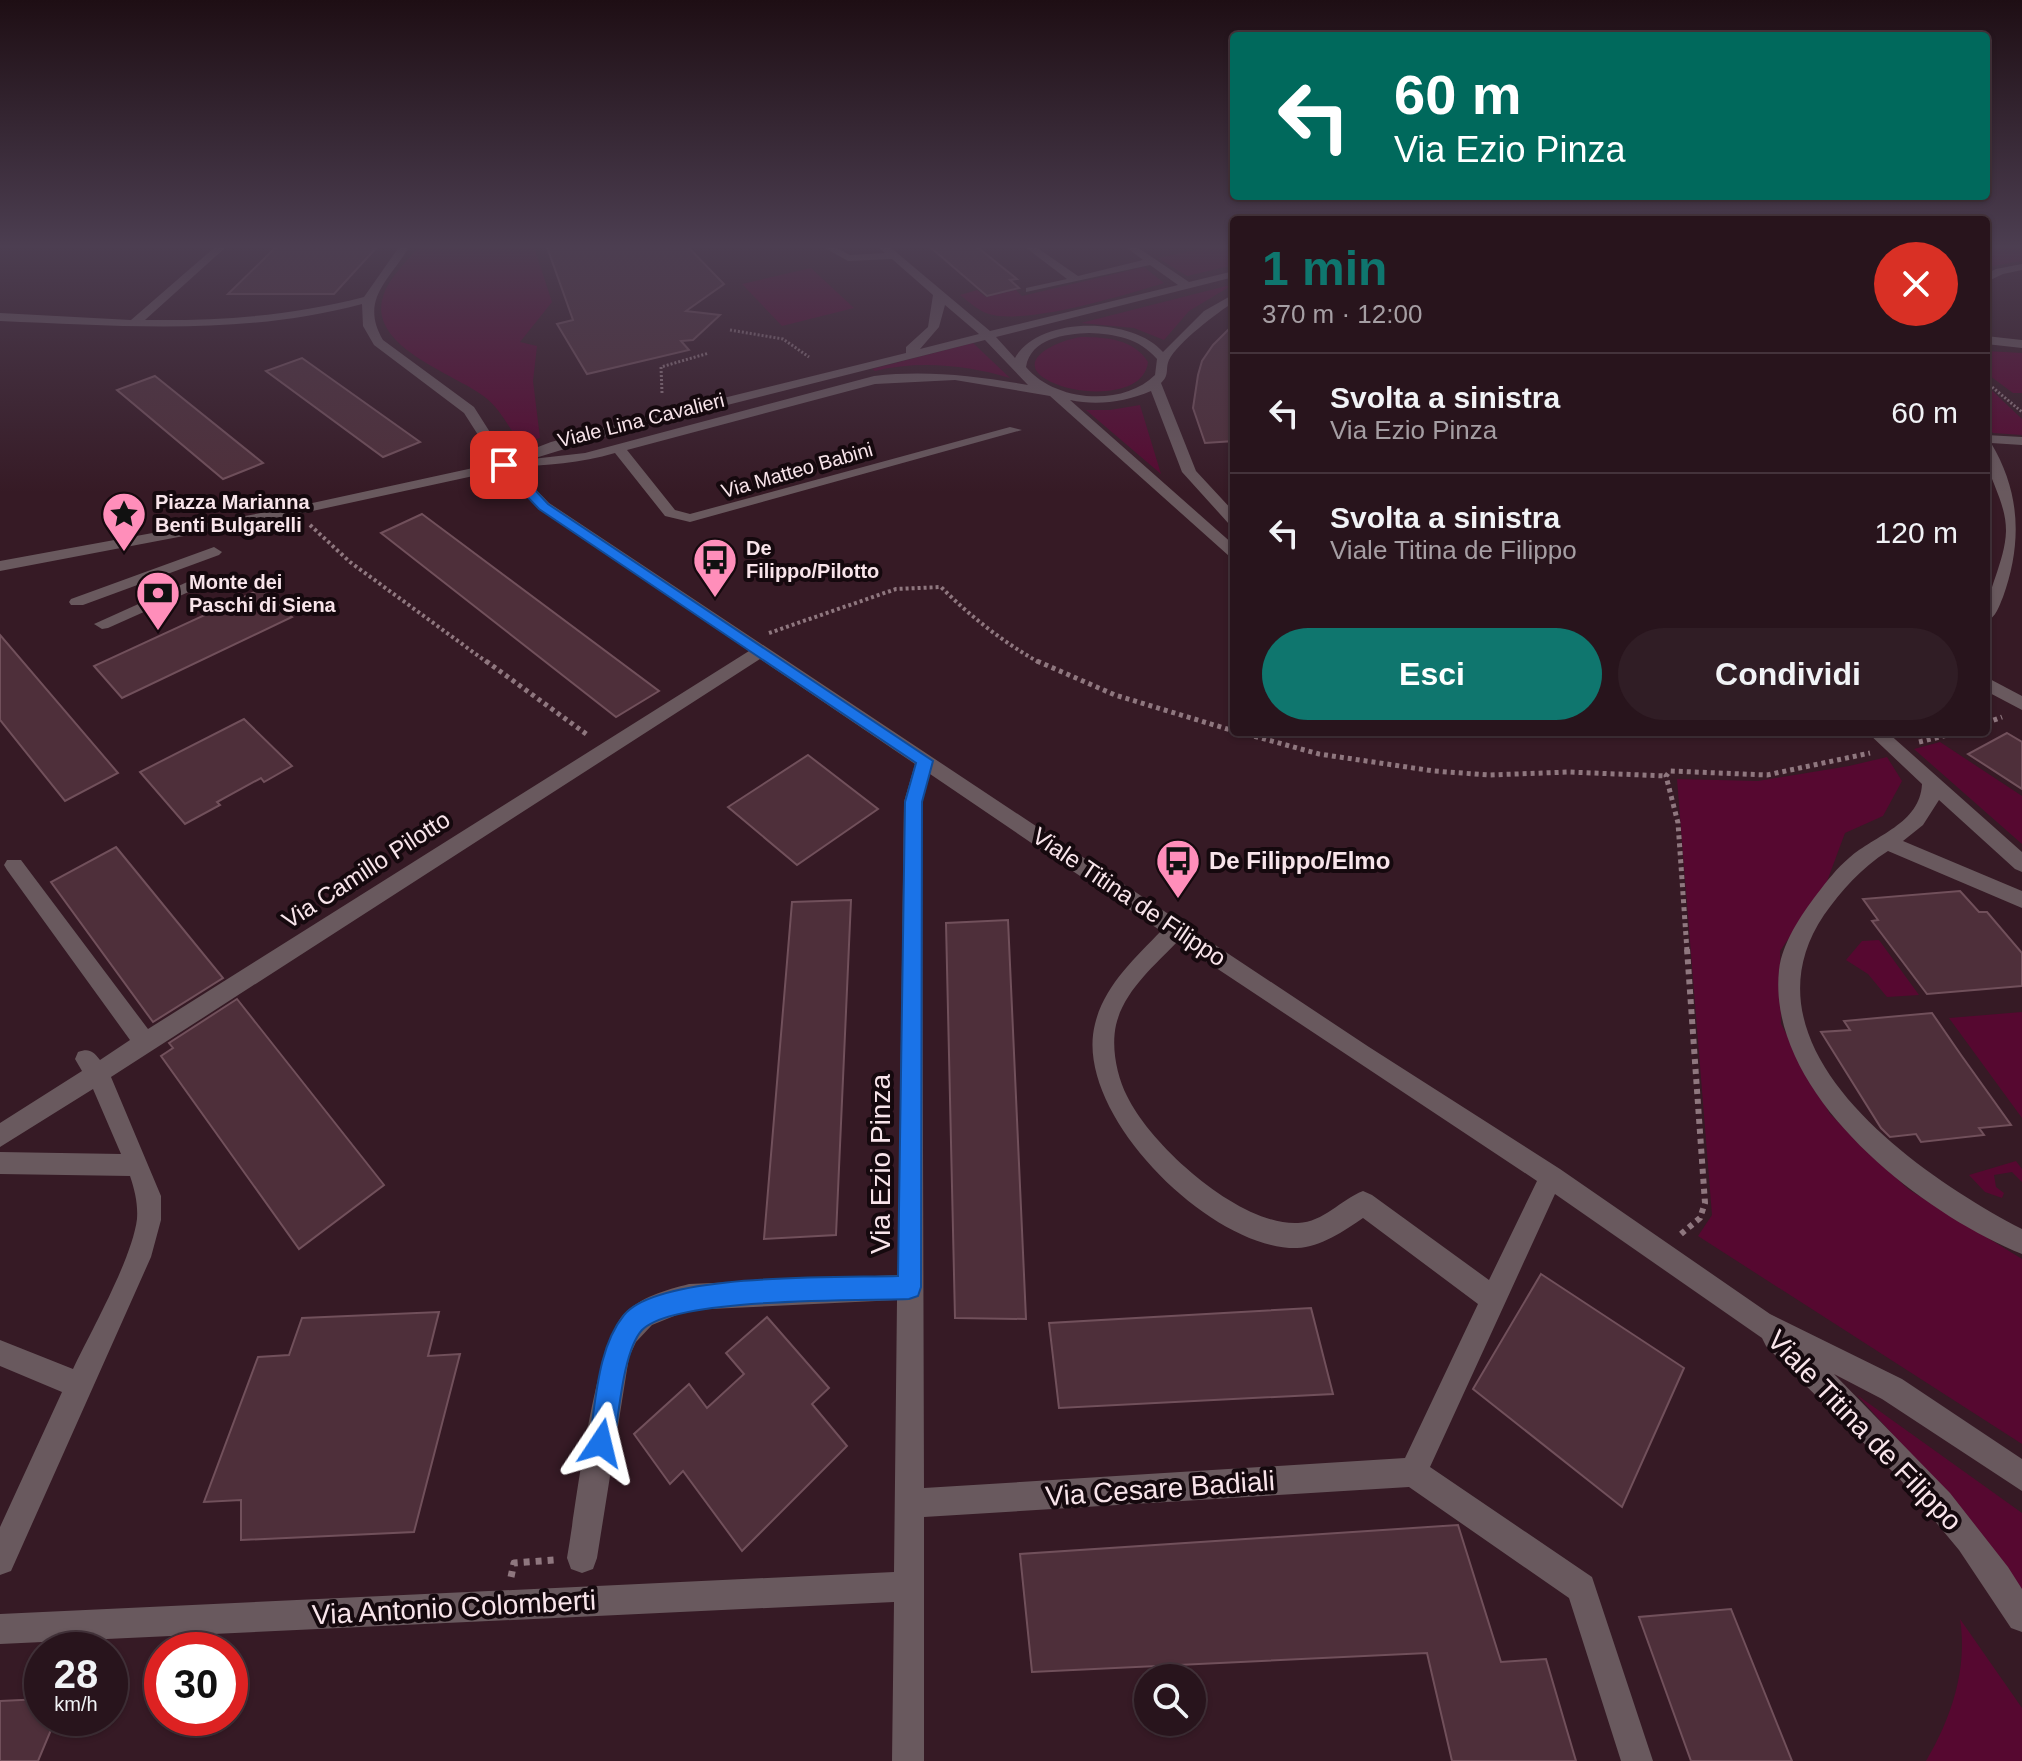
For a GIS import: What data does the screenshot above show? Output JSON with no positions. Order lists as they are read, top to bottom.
{
  "streets": {
    "street": [
      "Viale Lina Cavalieri",
      "Via Matteo Babini",
      "Via Camillo Pilotto",
      "Viale Titina de Filippo",
      "Via Ezio Pinza",
      "Via Cesare Badiali",
      "Via Antonio Colomberti"
    ]
  },
  "crossings": [
    ["Viale Lina Cavalieri", "Via Matteo Babini"],
    ["Viale Lina Cavalieri", "Viale Titina de Filippo"],
    ["Via Camillo Pilotto", "Viale Titina de Filippo"],
    ["Viale Titina de Filippo", "Via Ezio Pinza"],
    ["Via Ezio Pinza", "Via Cesare Badiali"],
    ["Via Ezio Pinza", "Via Antonio Colomberti"]
  ],
  "places": {
    "place": ["Piazza Marianna Benti Bulgarelli"],
    "bus stop": ["De Filippo/Pilotto", "De Filippo/Elmo"],
    "bank": ["Monte dei Paschi di Siena"]
  },
  "page": {
    "turn": ["60 m", "Via Ezio Pinza"],
    "heading": ["1 min", "370 m · 12:00"],
    "list": [
      {
        "name": "Svolta a sinistra",
        "note": "Via Ezio Pinza",
        "value": "60 m"
      },
      {
        "name": "Svolta a sinistra",
        "note": "Viale Titina de Filippo",
        "value": "120 m"
      }
    ],
    "buttons": ["Esci", "Condividi"],
    "speed": "28 km/h",
    "limit": "30"
  }
}
